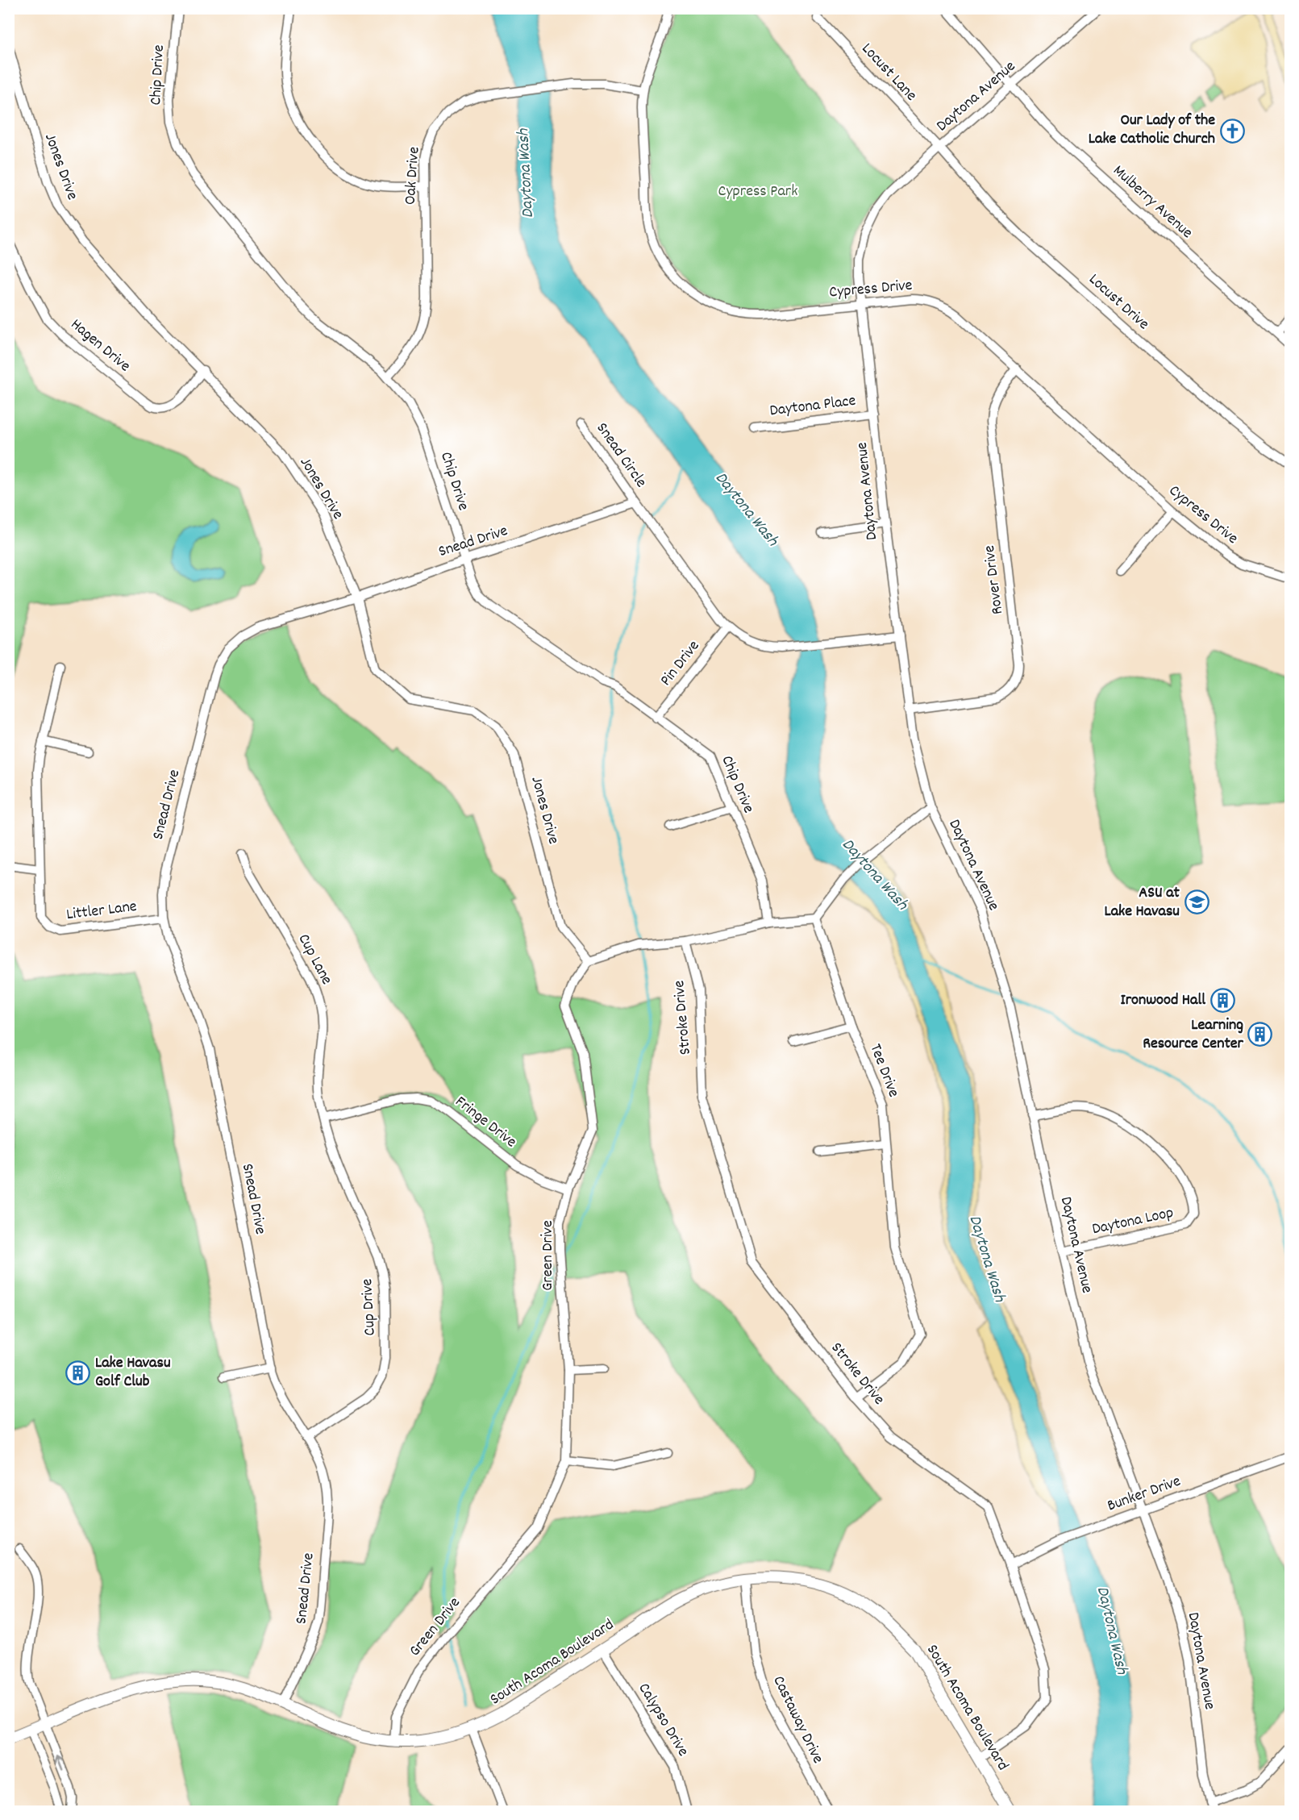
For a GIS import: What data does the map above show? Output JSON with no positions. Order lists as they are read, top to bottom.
{
  "streets": {
    "main road": ["South Acoma Boulevard"],
    "street": [
      "Locust Lane",
      "Chip Drive",
      "Daytona Avenue",
      "Jones Drive",
      "Oak Drive",
      "Mulberry Avenue",
      "Cypress Drive",
      "Locust Drive",
      "Hagen Drive",
      "Daytona Place",
      "Snead Circle",
      "Snead Drive",
      "Rover Drive",
      "Pin Drive",
      "Littler Lane",
      "Cup Lane",
      "Stroke Drive",
      "Tee Drive",
      "Fringe Drive",
      "Daytona Loop",
      "Green Drive",
      "Cup Drive",
      "Bunker Drive",
      "Calypso Drive",
      "Castaway Drive"
    ]
  },
  "crossings": [
    ["Locust Lane", "Daytona Avenue"],
    ["Locust Lane", "Locust Drive"],
    ["Chip Drive", "Oak Drive"],
    ["Chip Drive", "Snead Drive"],
    ["Chip Drive", "Pin Drive"],
    ["Daytona Avenue", "Mulberry Avenue"],
    ["Daytona Avenue", "Cypress Drive"],
    ["Daytona Avenue", "Locust Drive"],
    ["Daytona Avenue", "Daytona Place"],
    ["Daytona Avenue", "Rover Drive"],
    ["Daytona Avenue", "Daytona Loop"],
    ["Daytona Avenue", "Bunker Drive"],
    ["Jones Drive", "Hagen Drive"],
    ["Jones Drive", "Snead Drive"],
    ["Jones Drive", "Green Drive"],
    ["Oak Drive", "Cypress Drive"],
    ["Cypress Drive", "Rover Drive"],
    ["Snead Circle", "Snead Drive"],
    ["Snead Drive", "Littler Lane"],
    ["Snead Drive", "Cup Drive"],
    ["Snead Drive", "South Acoma Boulevard"],
    ["Cup Lane", "Fringe Drive"],
    ["Cup Lane", "Cup Drive"],
    ["Stroke Drive", "Tee Drive"],
    ["Stroke Drive", "Bunker Drive"],
    ["Stroke Drive", "South Acoma Boulevard"],
    ["Fringe Drive", "Green Drive"],
    ["Fringe Drive", "Cup Drive"],
    ["Green Drive", "South Acoma Boulevard"],
    ["South Acoma Boulevard", "Calypso Drive"],
    ["South Acoma Boulevard", "Castaway Drive"]
  ],
  "water": ["Daytona Wash"],
  "parks": ["Cypress Park"],
  "places": {
    "church": ["Our Lady of the Lake Catholic Church"],
    "school or university": ["ASU at Lake Havasu"],
    "building": ["Ironwood Hall", "Learning Resource Center", "Lake Havasu Golf Club"]
  }
}
